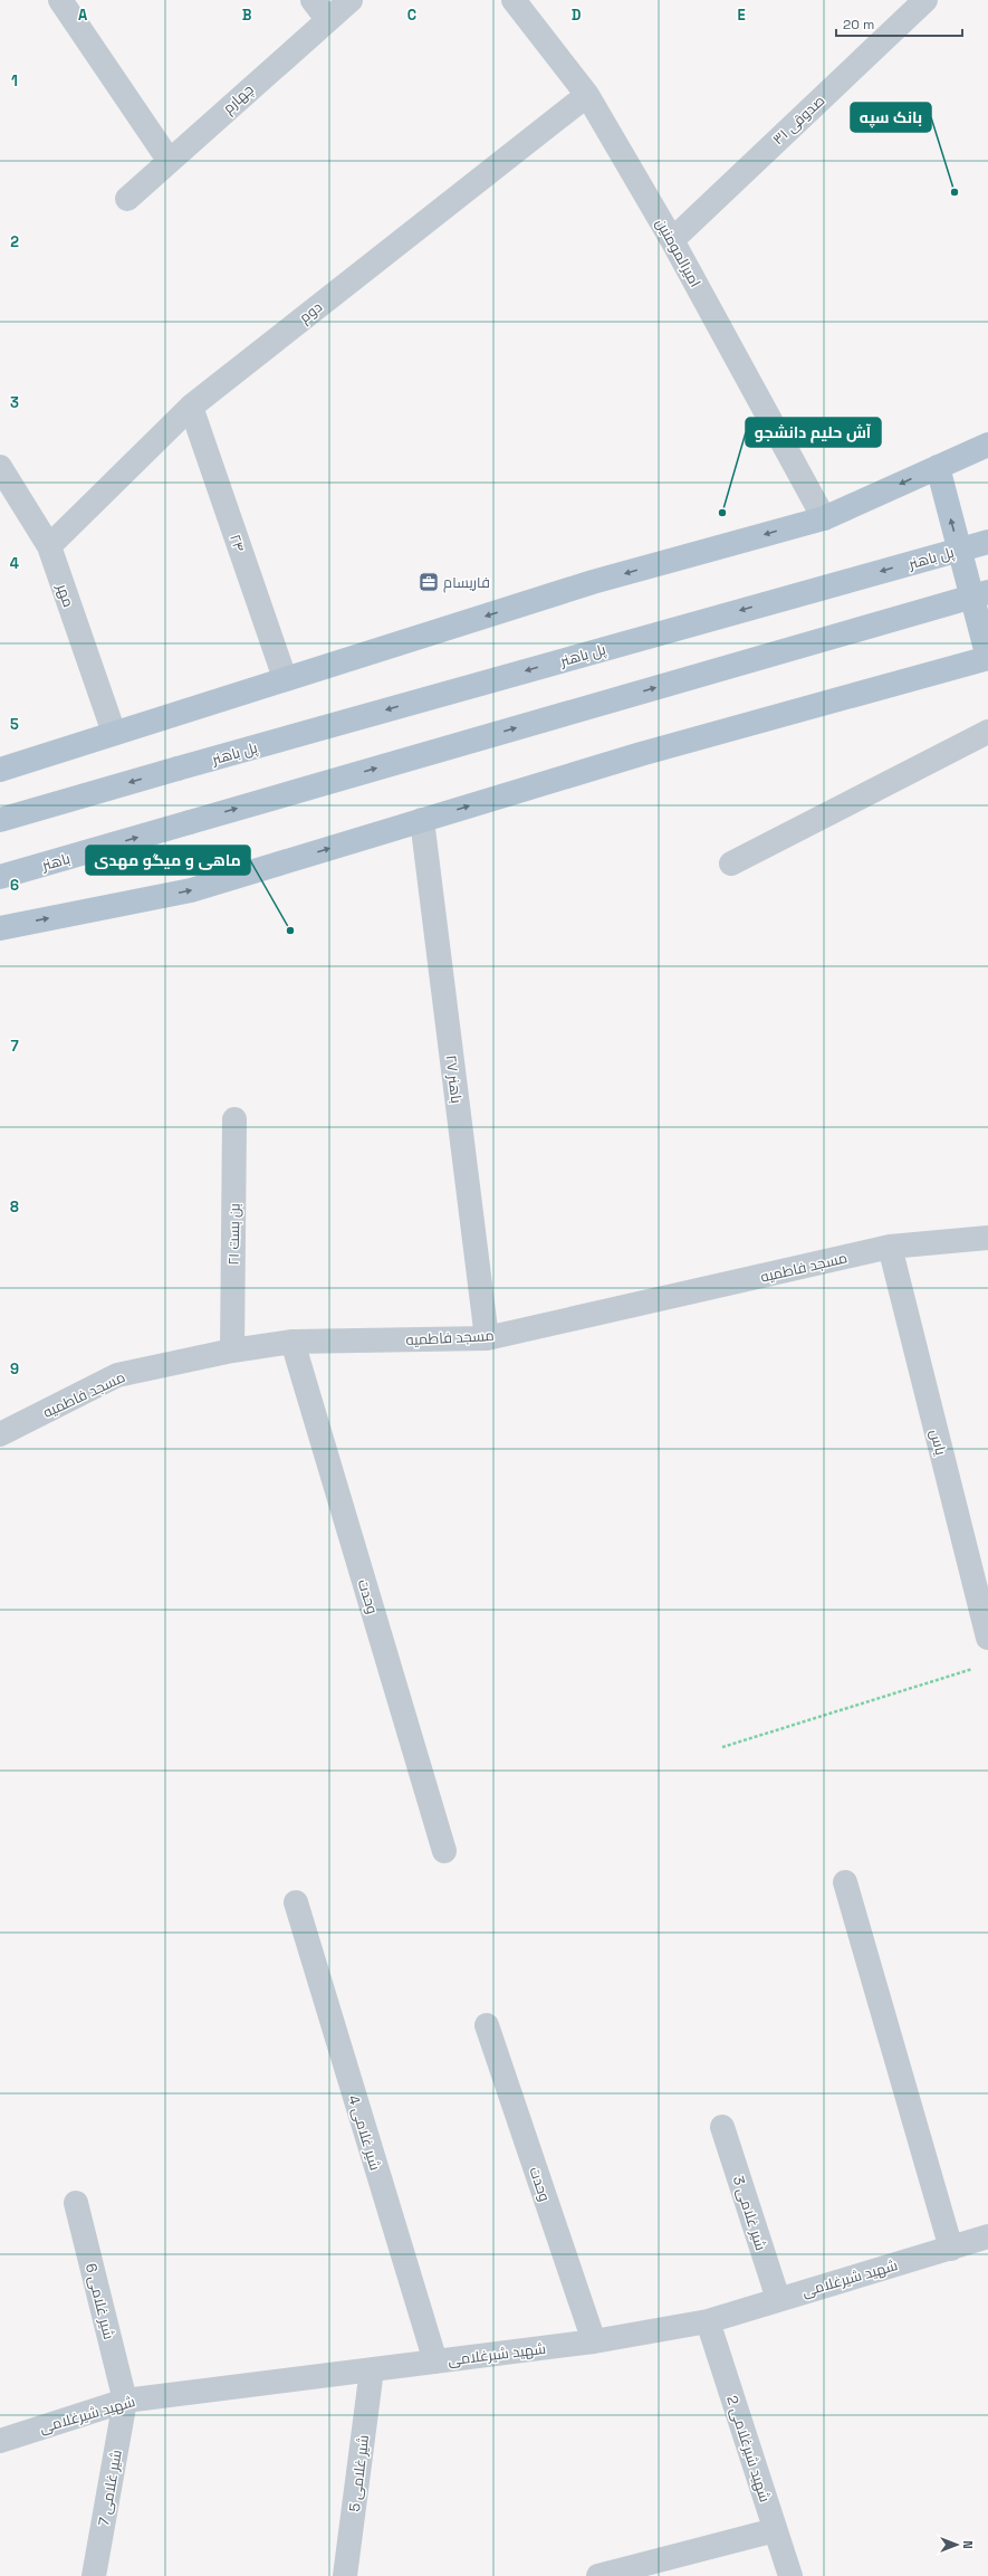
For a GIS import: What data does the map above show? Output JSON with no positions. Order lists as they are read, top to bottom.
{
  "streets": {
    "main road": ["پل باهنر", "باهنر"],
    "street": [
      "چهارم",
      "صدوقی ۳۱",
      "امیرالمومنین",
      "دوم",
      "۲۴",
      "مهر",
      "باهنر ۲۷",
      "بن بست ۲۱",
      "مسجد فاطمیه",
      "یاس",
      "وحدت",
      "شیر غلامی 4",
      "شیر غلامی 3",
      "شهید شیرغلامی",
      "شیر غلامی 6",
      "شهید شیرغلامی 2",
      "شیر غلامی 5",
      "شیر غلامی 7"
    ]
  },
  "crossings": [
    ["صدوقی ۳۱", "امیرالمومنین"],
    ["امیرالمومنین", "دوم"],
    ["دوم", "۲۴"],
    ["دوم", "مهر"],
    ["باهنر ۲۷", "مسجد فاطمیه"],
    ["بن بست ۲۱", "مسجد فاطمیه"],
    ["مسجد فاطمیه", "یاس"],
    ["مسجد فاطمیه", "وحدت"],
    ["وحدت", "شهید شیرغلامی"],
    ["شیر غلامی 4", "شهید شیرغلامی"],
    ["شیر غلامی 3", "شهید شیرغلامی"],
    ["شهید شیرغلامی", "شیر غلامی 6"],
    ["شهید شیرغلامی", "شهید شیرغلامی 2"],
    ["شهید شیرغلامی", "شیر غلامی 5"],
    ["شهید شیرغلامی", "شیر غلامی 7"],
    ["شیر غلامی 6", "شیر غلامی 7"]
  ],
  "places": {
    "other": ["بانک سپه", "آش حلیم دانشجو", "ماهی و میگو مهدی"],
    "office": ["فاریسام"]
  },
  "scale_bar": "20 m",
  "north": "right",
  "grid": {
    "columns": [
      "A",
      "B",
      "C",
      "D",
      "E"
    ],
    "rows": [
      "1",
      "2",
      "3",
      "4",
      "5",
      "6",
      "7",
      "8",
      "9"
    ]
  }
}
